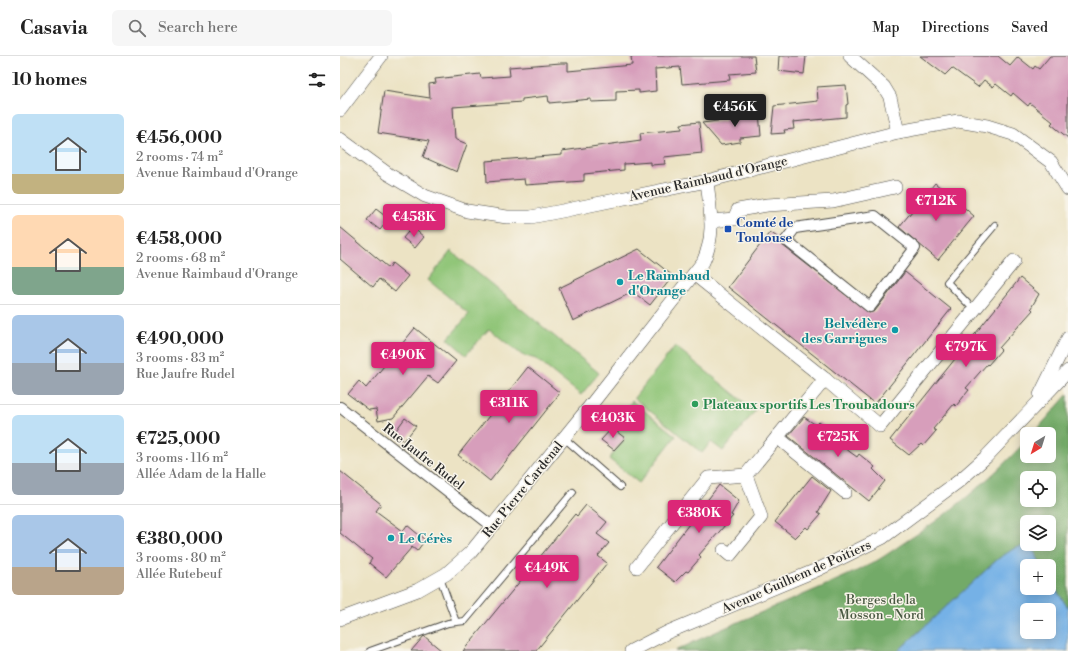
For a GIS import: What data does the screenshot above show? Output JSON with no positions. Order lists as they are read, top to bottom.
{
  "streets": {
    "street": [
      "Avenue Raimbaud d'Orange",
      "Rue Jaufre Rudel",
      "Rue Pierre Cardenal",
      "Avenue Guilhem de Poitiers"
    ]
  },
  "crossings": [
    ["Avenue Raimbaud d'Orange", "Rue Pierre Cardenal"],
    ["Rue Jaufre Rudel", "Rue Pierre Cardenal"]
  ],
  "parks": ["Berges de la Mosson - Nord"],
  "places": {
    "transit": ["Comté de Toulouse"],
    "other": [
      "Le Raimbaud d'Orange",
      "Belvédère des Garrigues",
      "Plateaux sportifs Les Troubadours",
      "Le Cérès"
    ]
  },
  "north": "bottom left",
  "page": {
    "header": "Casavia",
    "search": "Search here",
    "nav": ["Map", "Directions", "Saved"],
    "heading": "10 homes",
    "price": [
      "€456K",
      "€712K",
      "€458K",
      "€797K",
      "€490K",
      "€311K",
      "€403K",
      "€725K",
      "€380K",
      "€449K"
    ],
    "list": [
      {
        "name": "€456,000",
        "note": "2 rooms · 74 m² · Avenue Raimbaud d'Orange"
      },
      {
        "name": "€458,000",
        "note": "2 rooms · 68 m² · Avenue Raimbaud d'Orange"
      },
      {
        "name": "€490,000",
        "note": "3 rooms · 83 m² · Rue Jaufre Rudel"
      },
      {
        "name": "€725,000",
        "note": "3 rooms · 116 m² · Allée Adam de la Halle"
      },
      {
        "name": "€380,000",
        "note": "3 rooms · 80 m² · Allée Rutebeuf"
      }
    ],
    "map_buttons": ["+", "−"]
  }
}
